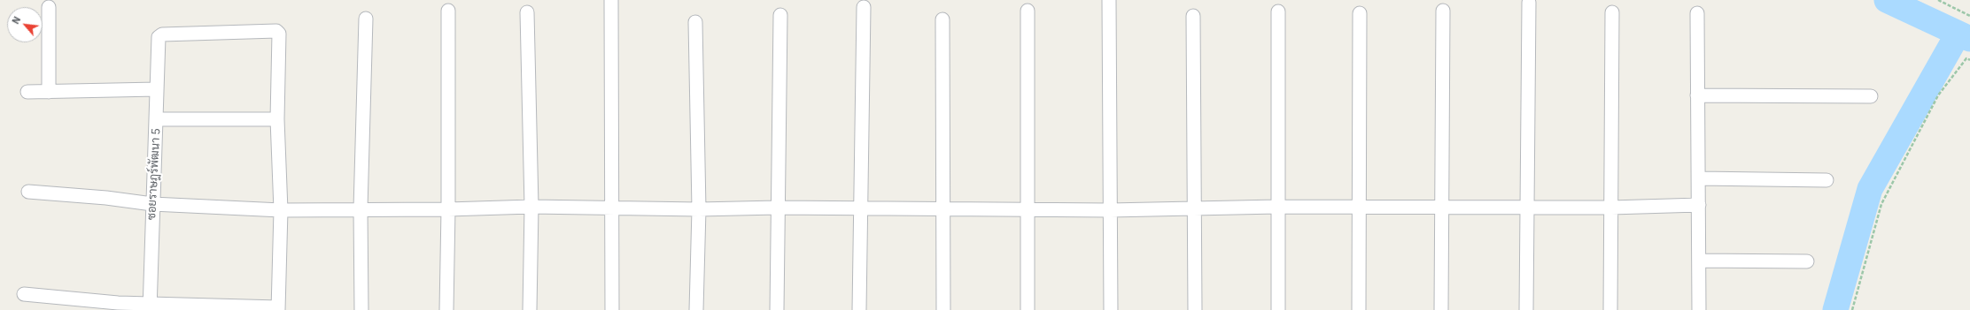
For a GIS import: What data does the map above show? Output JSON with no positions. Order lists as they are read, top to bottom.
{
  "streets": {
    "street": ["ซอยราษฎร์พัฒนา 5"]
  },
  "north": "top left"
}
